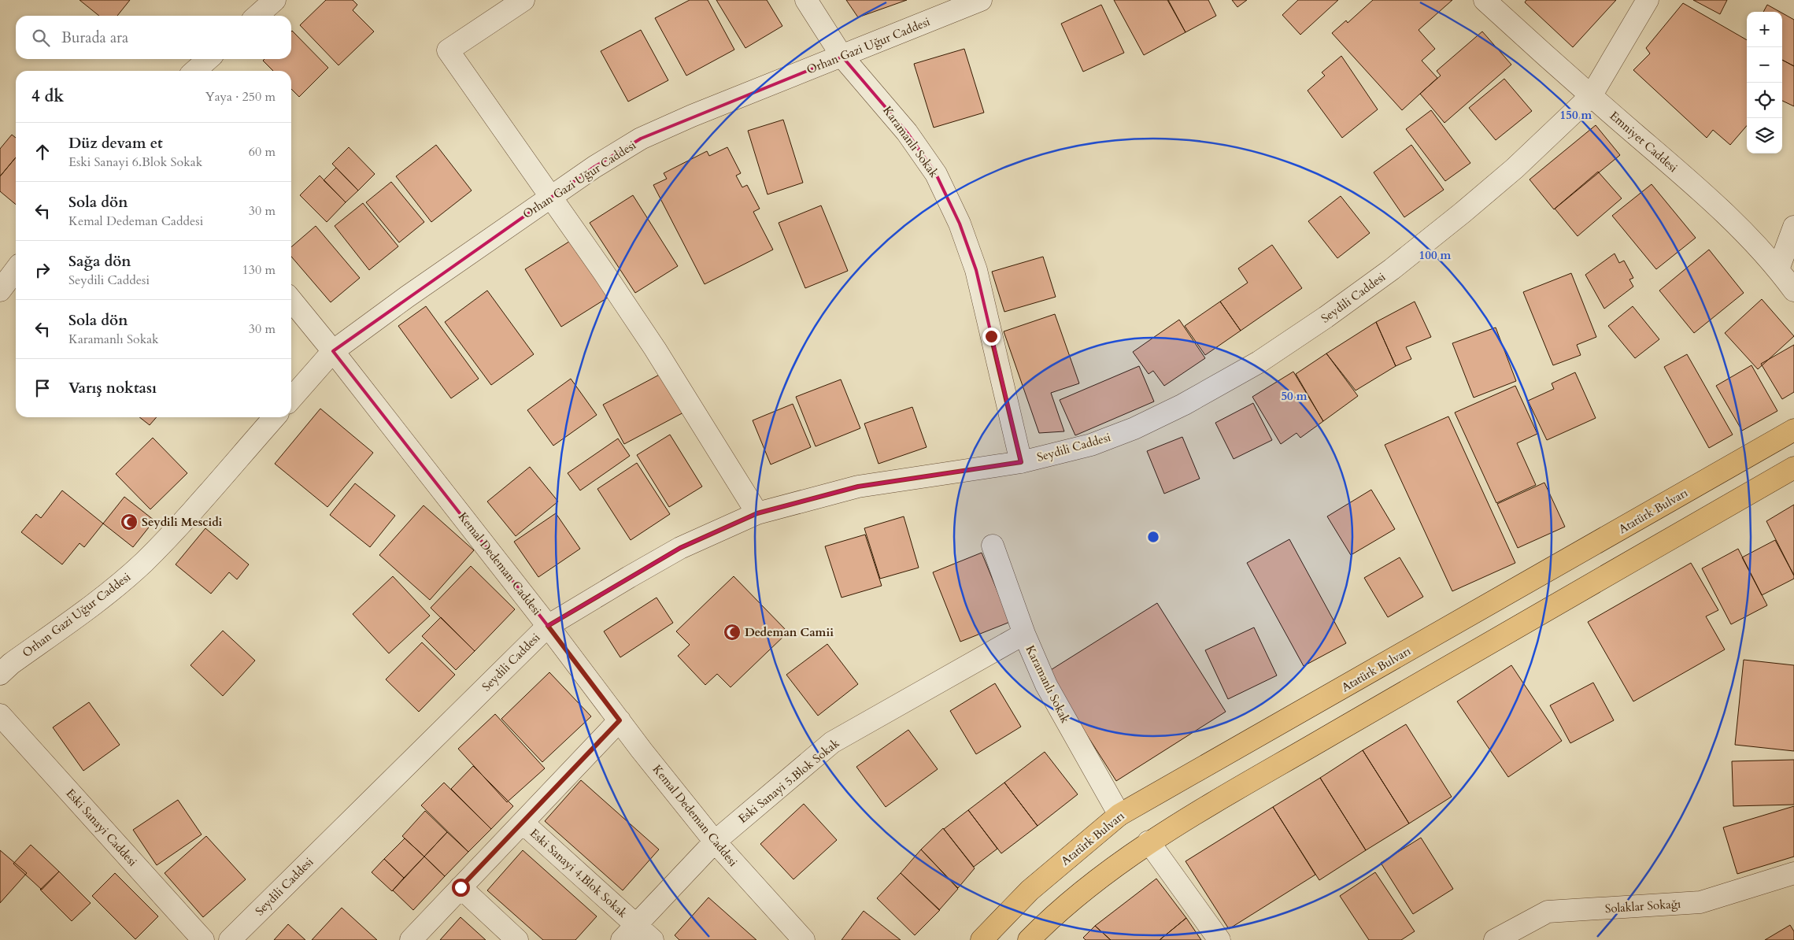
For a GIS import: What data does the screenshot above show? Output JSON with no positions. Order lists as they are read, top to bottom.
{
  "streets": {
    "main road": ["Atatürk Bulvarı"],
    "street": [
      "Orhan Gazi Uğur Caddesi",
      "Karamanlı Sokak",
      "Emniyet Caddesi",
      "Seydili Caddesi",
      "Kemal Dedeman Caddesi",
      "Eski Sanayi 5.Blok Sokak",
      "Eski Sanayi Caddesi",
      "Eski Sanayi 4.Blok Sokak",
      "Solaklar Sokağı"
    ]
  },
  "crossings": [
    ["Orhan Gazi Uğur Caddesi", "Karamanlı Sokak"],
    ["Orhan Gazi Uğur Caddesi", "Kemal Dedeman Caddesi"],
    ["Karamanlı Sokak", "Seydili Caddesi"],
    ["Karamanlı Sokak", "Atatürk Bulvarı"],
    ["Karamanlı Sokak", "Eski Sanayi 5.Blok Sokak"],
    ["Emniyet Caddesi", "Seydili Caddesi"],
    ["Seydili Caddesi", "Kemal Dedeman Caddesi"],
    ["Kemal Dedeman Caddesi", "Eski Sanayi 5.Blok Sokak"],
    ["Eski Sanayi 5.Blok Sokak", "Eski Sanayi 4.Blok Sokak"]
  ],
  "places": {
    "mosque": ["Seydili Mescidi", "Dedeman Camii"]
  },
  "page": {
    "map_buttons": ["+", "−"],
    "search": "Burada ara",
    "heading": ["4 dk", "Yaya · 250 m"],
    "list": [
      ["Düz devam et", "Eski Sanayi 6.Blok Sokak", "60 m"],
      ["Sola dön", "Kemal Dedeman Caddesi", "30 m"],
      ["Sağa dön", "Seydili Caddesi", "130 m"],
      ["Sola dön", "Karamanlı Sokak", "30 m"],
      "Varış noktası"
    ]
  },
  "rings": ["150 m", "100 m", "50 m"]
}
